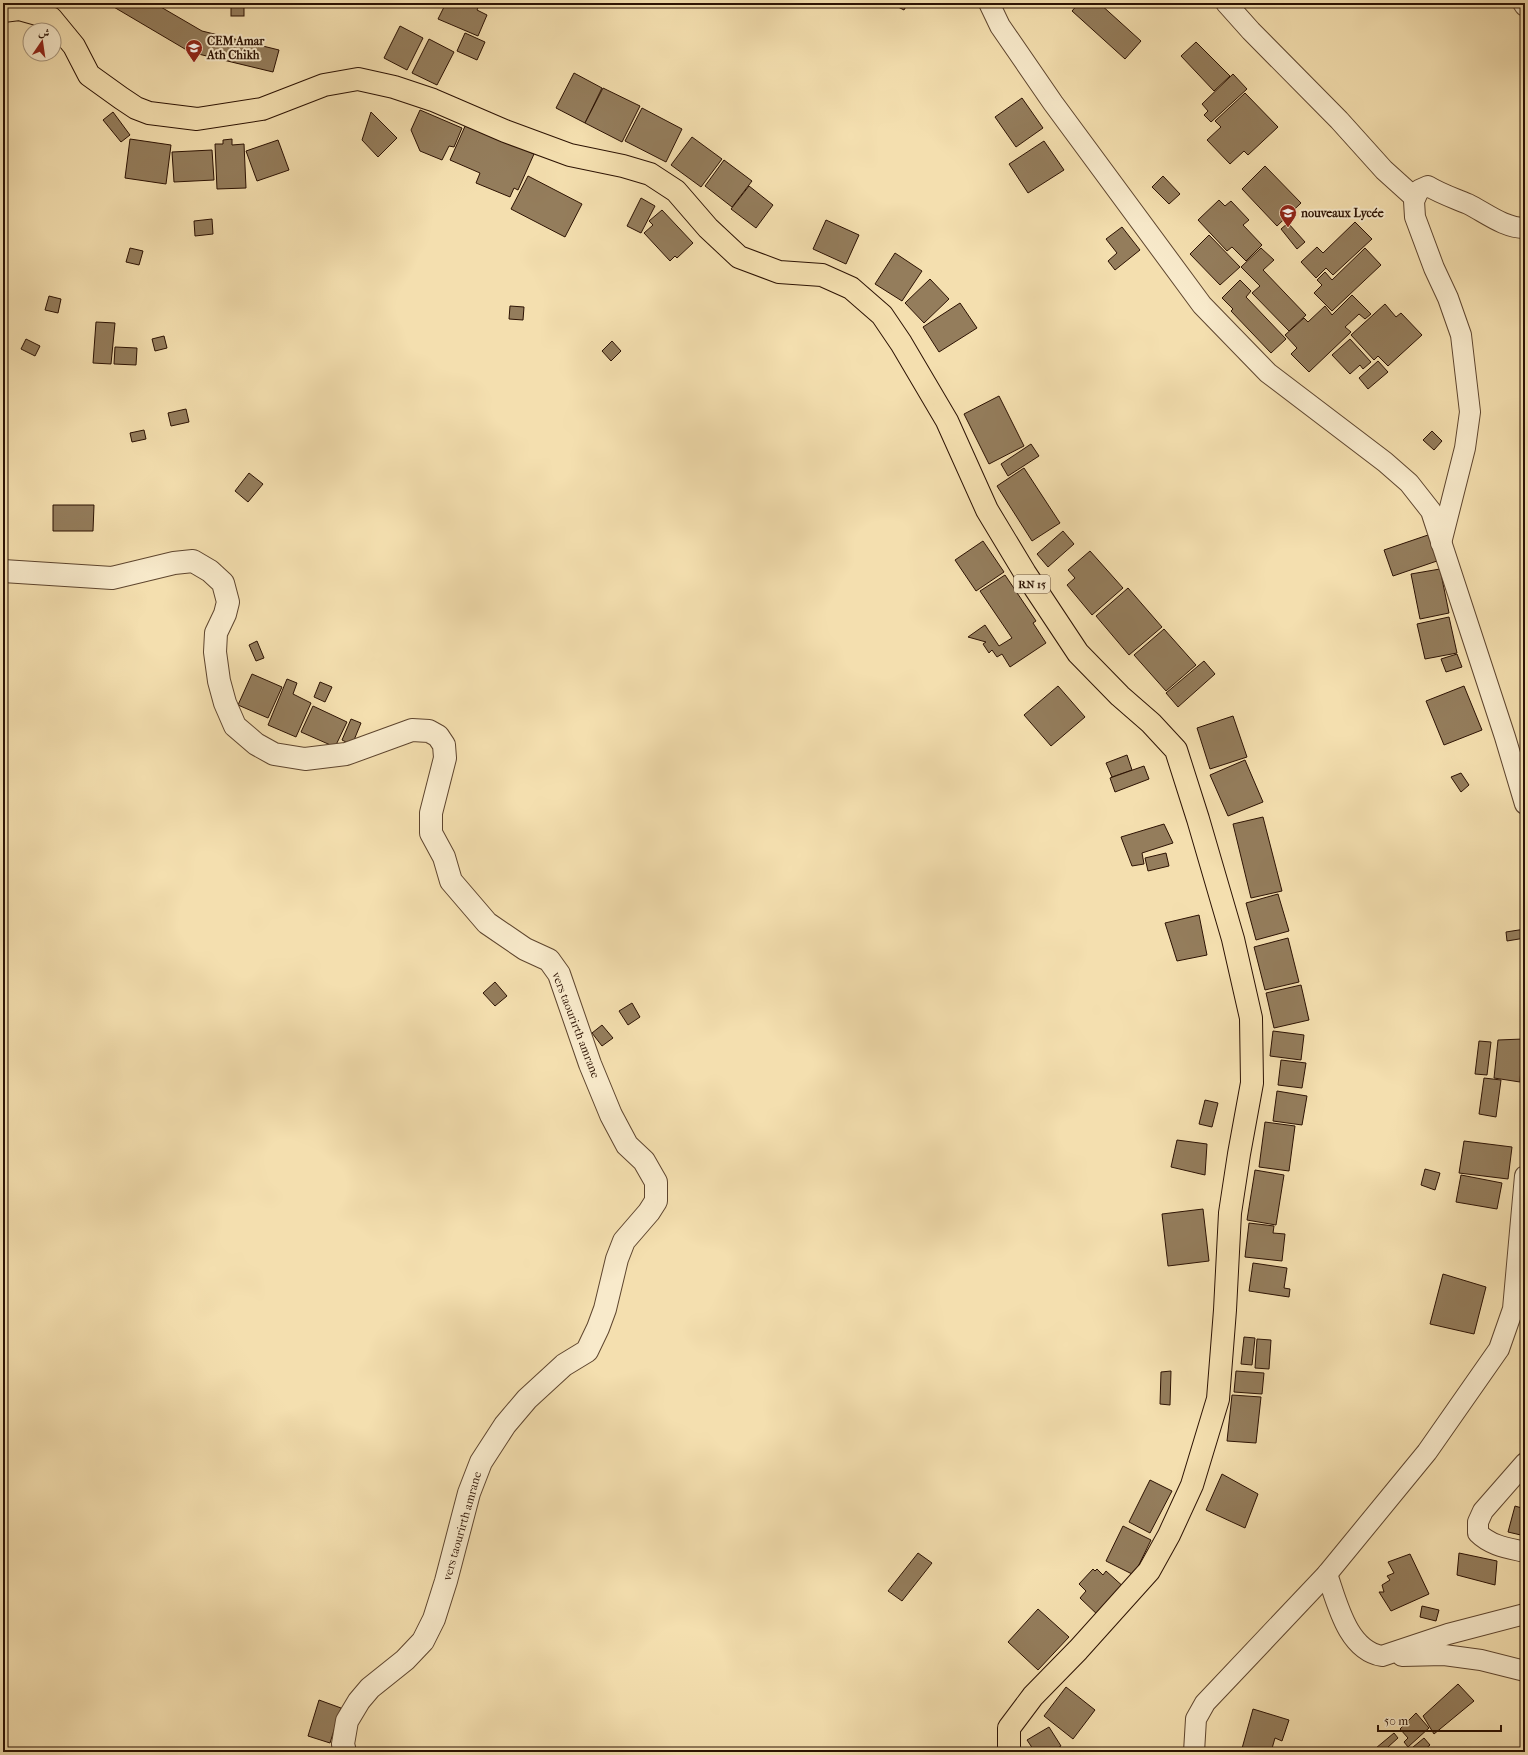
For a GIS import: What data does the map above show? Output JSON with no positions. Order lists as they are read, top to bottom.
{
  "streets": {
    "main road": ["RN 15"],
    "street": ["vers taourirth amrane"]
  },
  "places": {
    "school or university": ["CEM Amar Ath Chikh", "nouveaux Lycée"]
  },
  "scale_bar": "50 m",
  "north": "top"
}
